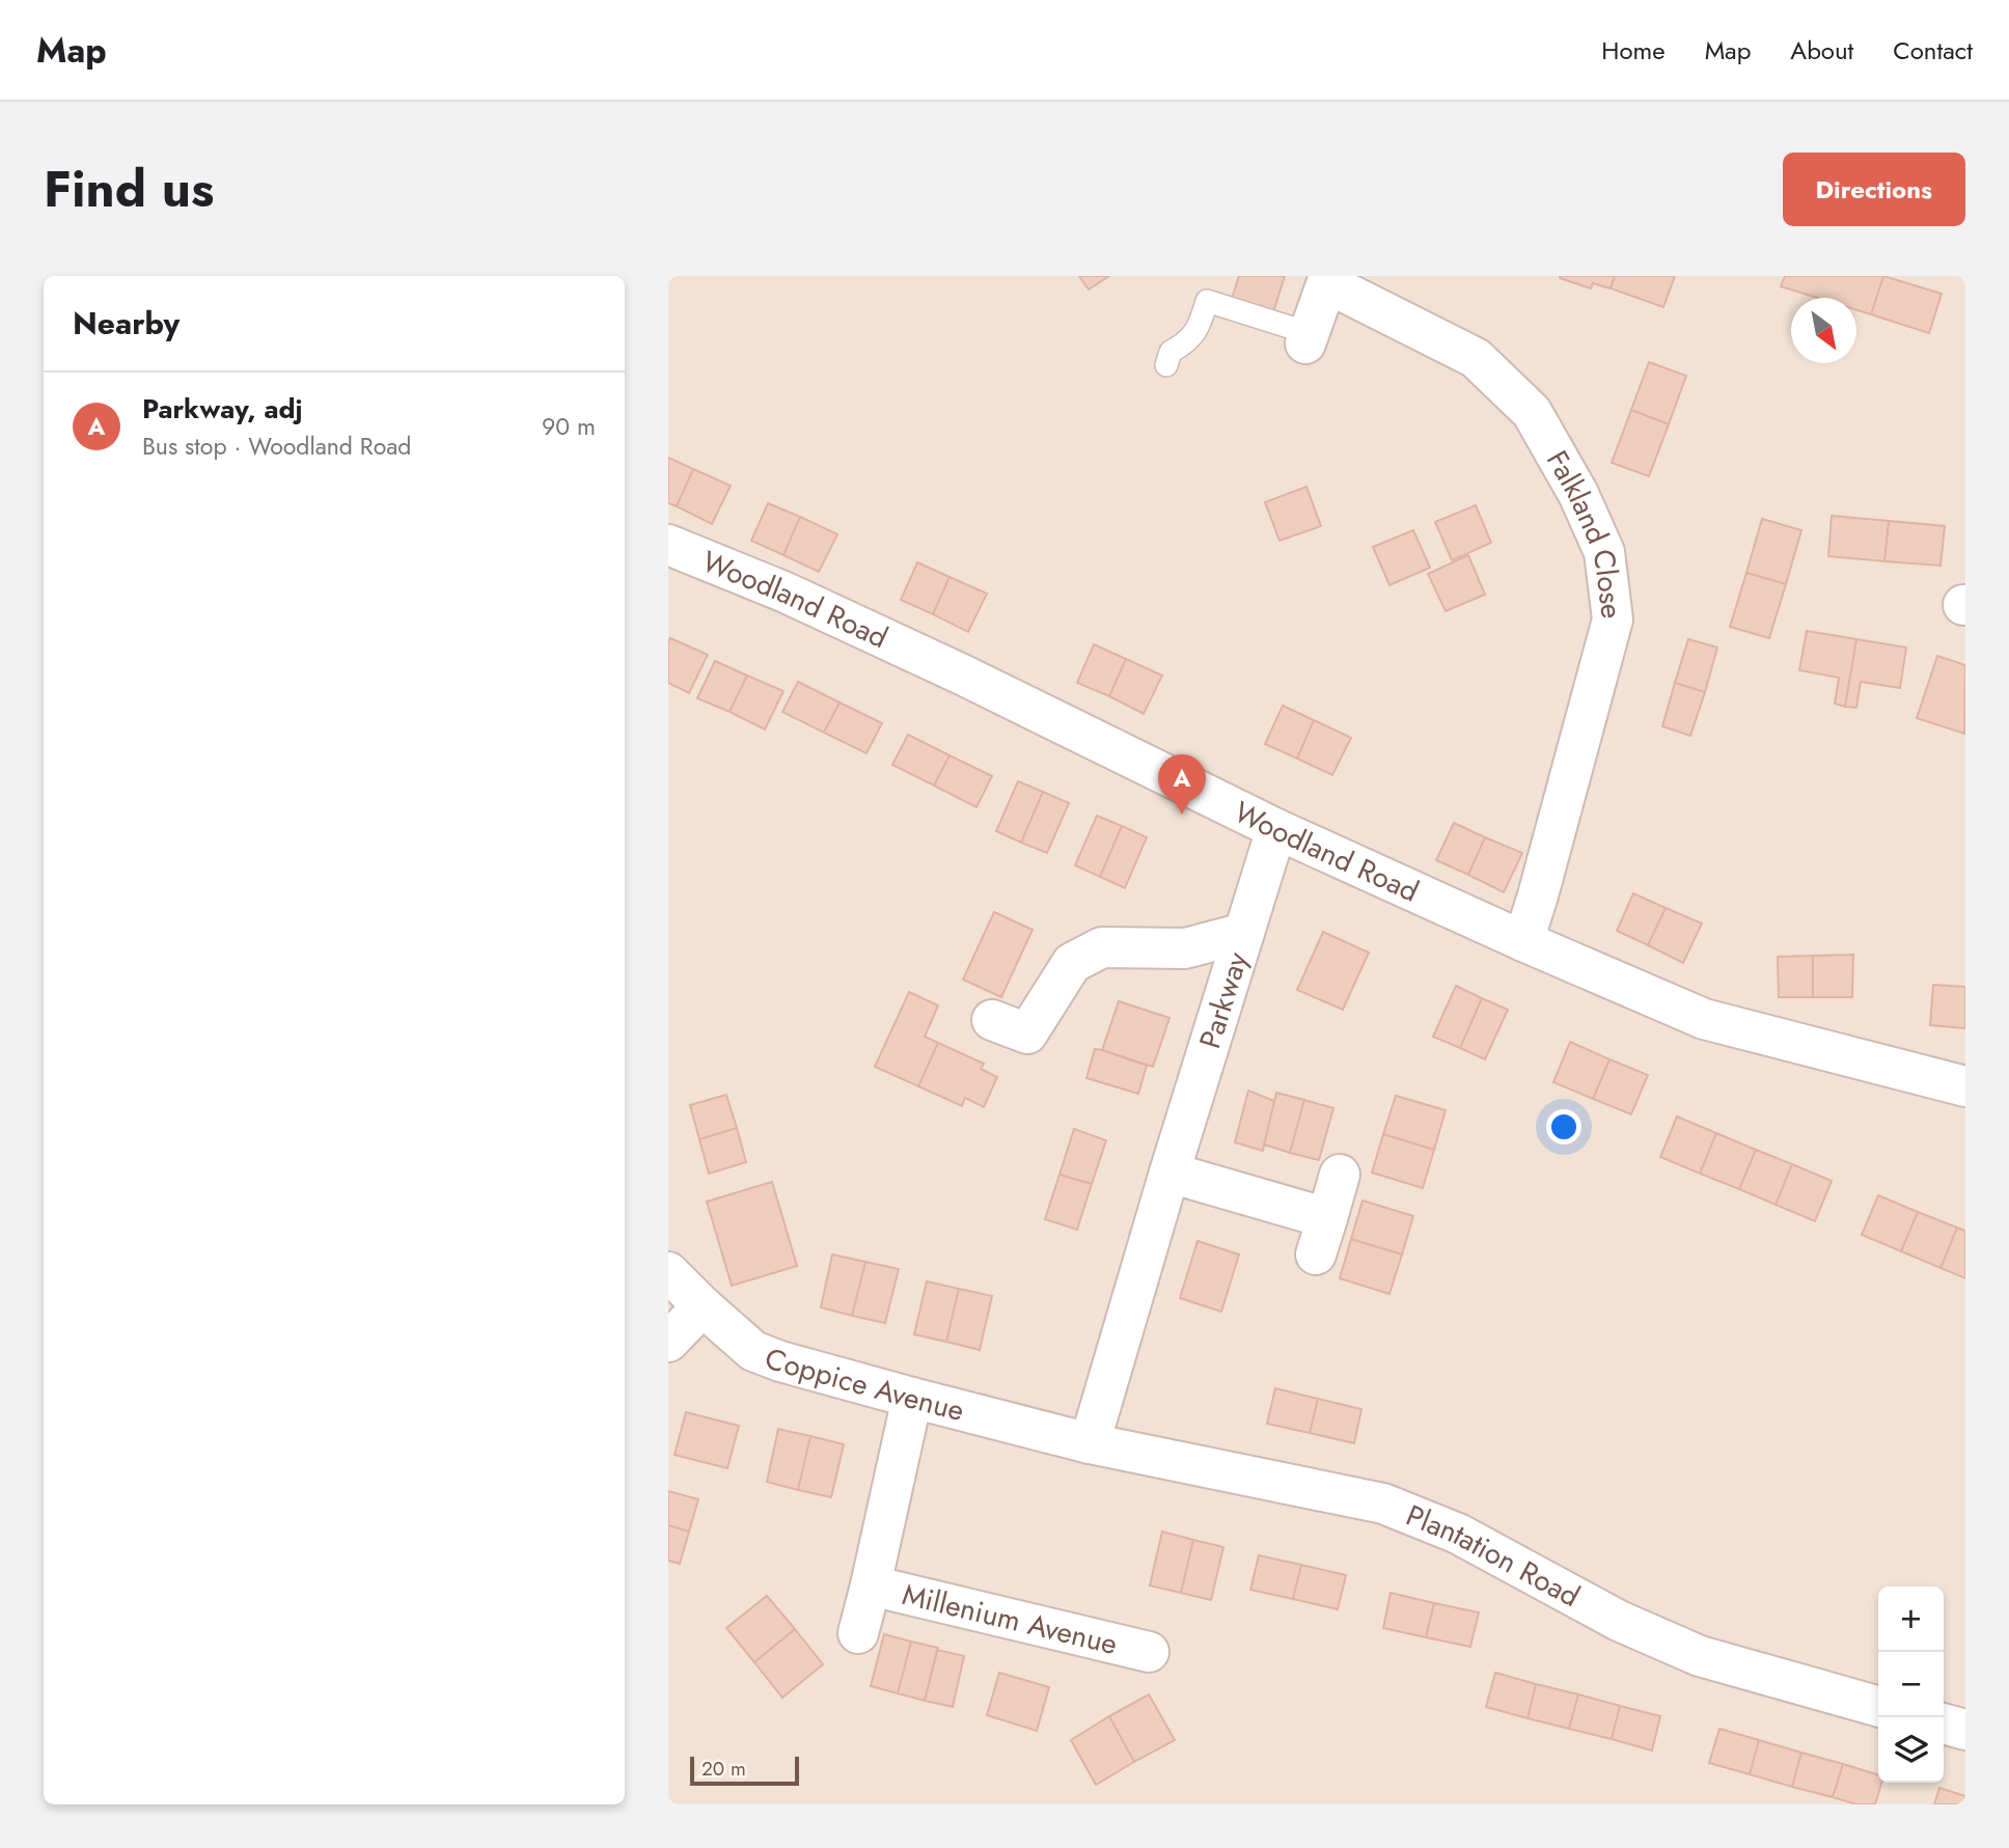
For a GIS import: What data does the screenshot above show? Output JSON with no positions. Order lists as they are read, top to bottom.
{
  "streets": {
    "street": [
      "Falkland Close",
      "Woodland Road",
      "Parkway",
      "Coppice Avenue",
      "Plantation Road",
      "Millenium Avenue"
    ]
  },
  "crossings": [
    ["Falkland Close", "Woodland Road"],
    ["Woodland Road", "Parkway"],
    ["Parkway", "Coppice Avenue"],
    ["Parkway", "Plantation Road"],
    ["Coppice Avenue", "Plantation Road"],
    ["Coppice Avenue", "Millenium Avenue"]
  ],
  "scale_bar": "20 m",
  "north": "bottom right",
  "page": {
    "header": "Map",
    "nav": [
      "Home",
      "Map",
      "About",
      "Contact"
    ],
    "title": "Find us",
    "buttons": "Directions",
    "heading": "Nearby",
    "list": [
      {
        "mark": "A",
        "name": "Parkway, adj",
        "note": "Bus stop · Woodland Road",
        "value": "90 m"
      }
    ],
    "pins": "A",
    "map_buttons": ["+", "−"],
    "scale": "20 m"
  }
}
